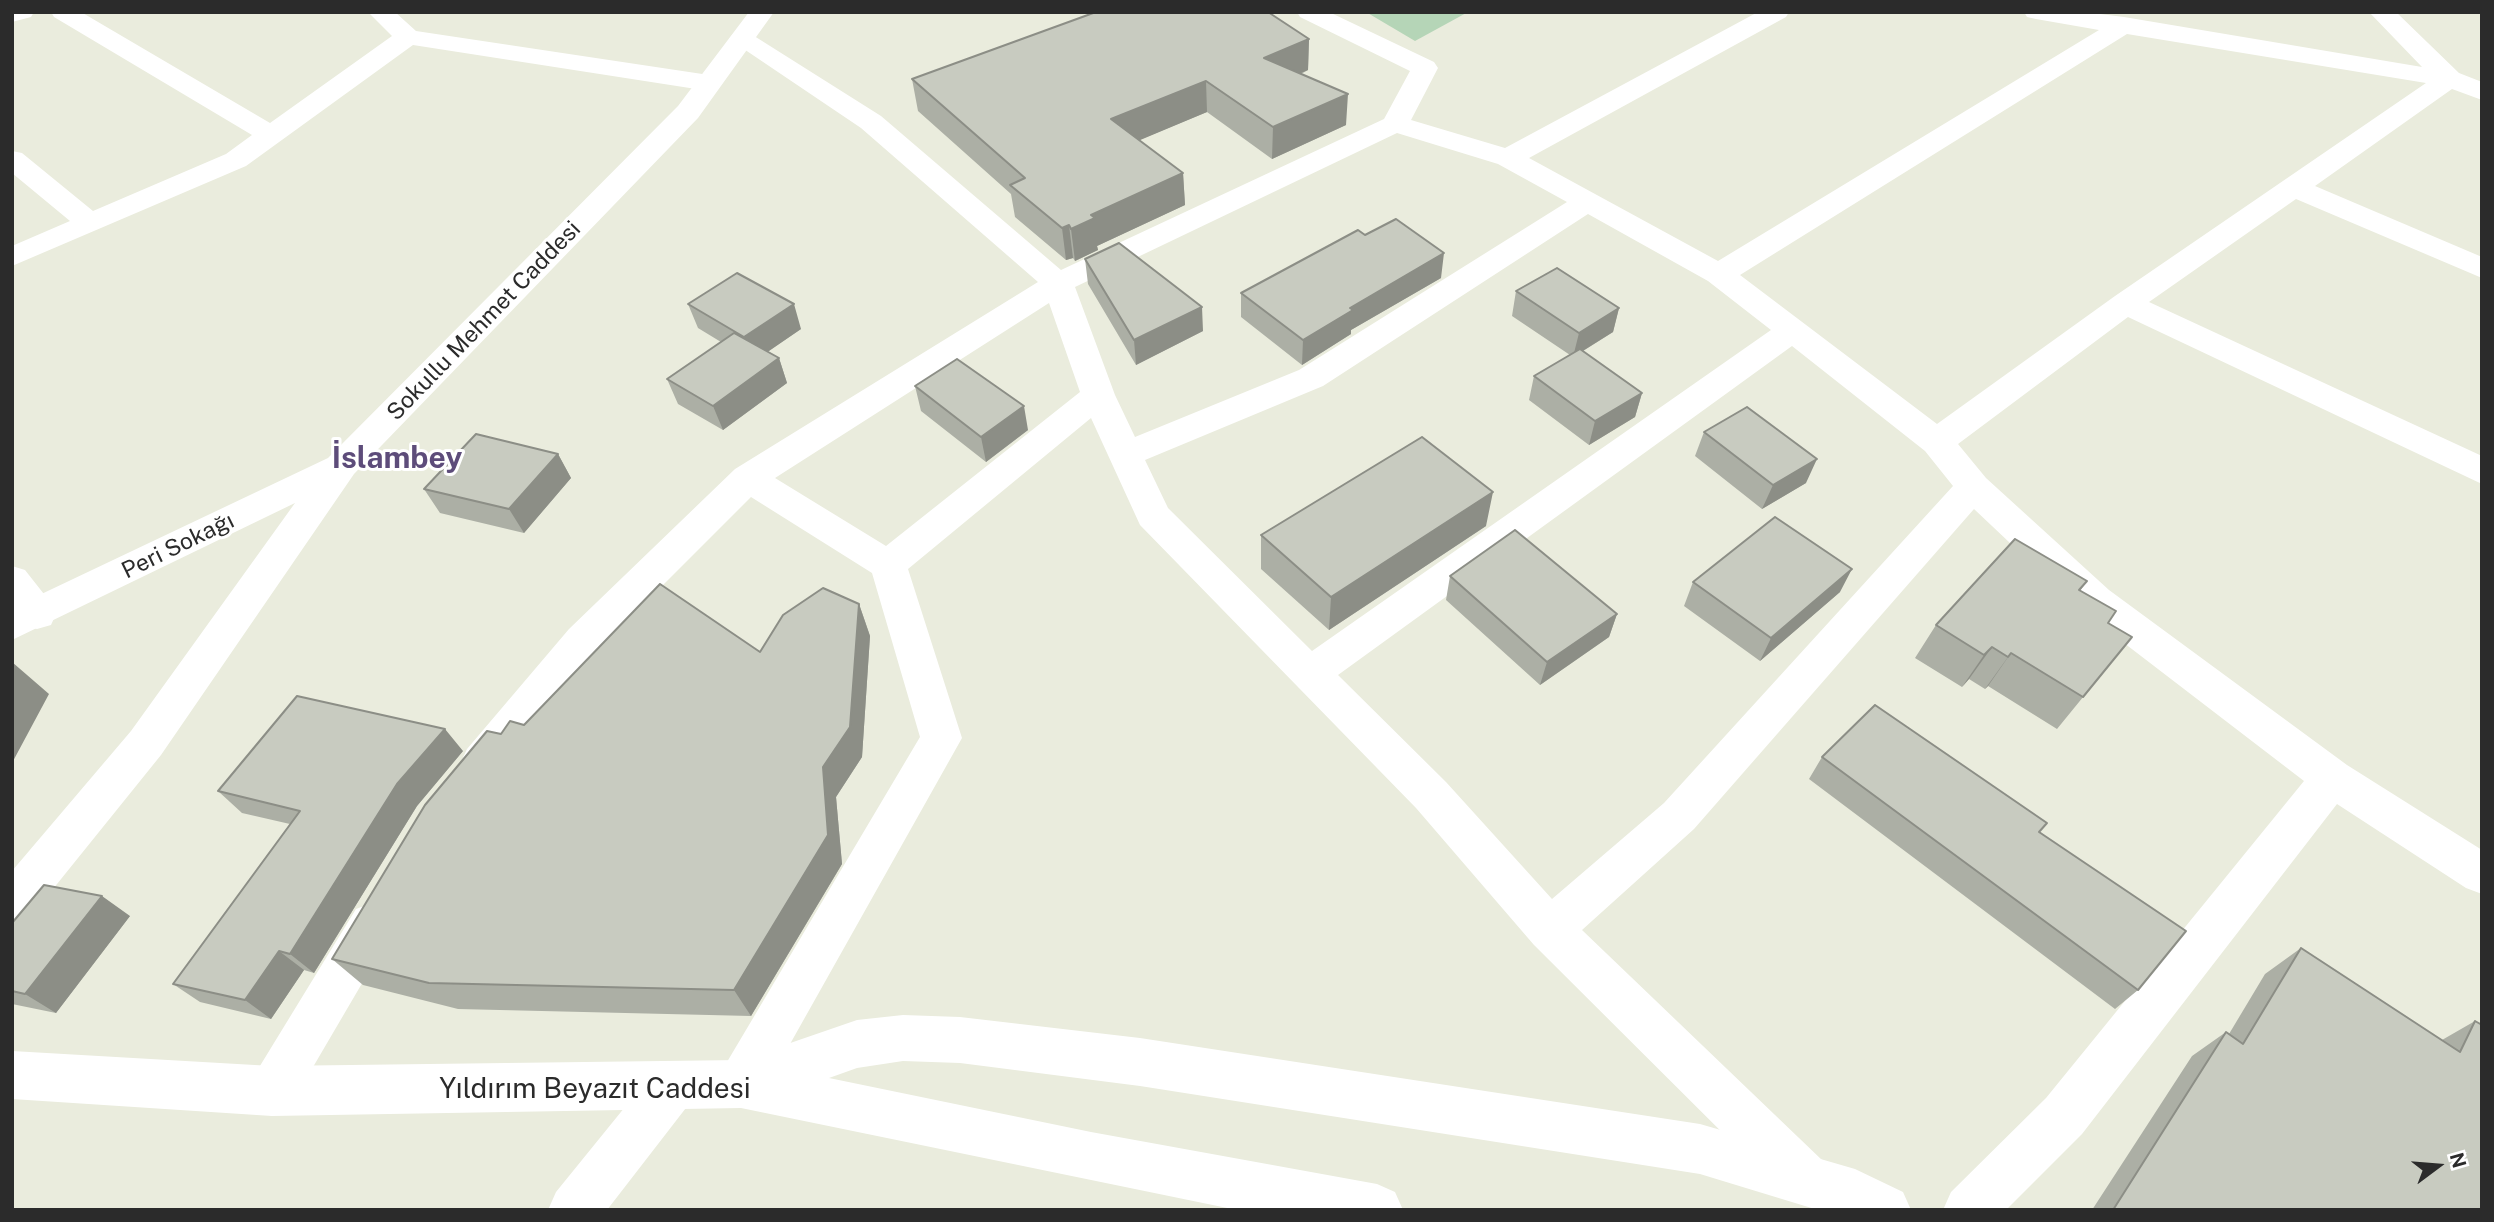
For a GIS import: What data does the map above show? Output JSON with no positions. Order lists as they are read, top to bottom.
{
  "streets": {
    "street": ["Sokullu Mehmet Caddesi", "Peri Sokağı", "Yıldırım Beyazıt Caddesi"]
  },
  "crossings": [
    ["Sokullu Mehmet Caddesi", "Peri Sokağı"]
  ],
  "districts": ["İslambey"],
  "north": "right"
}
